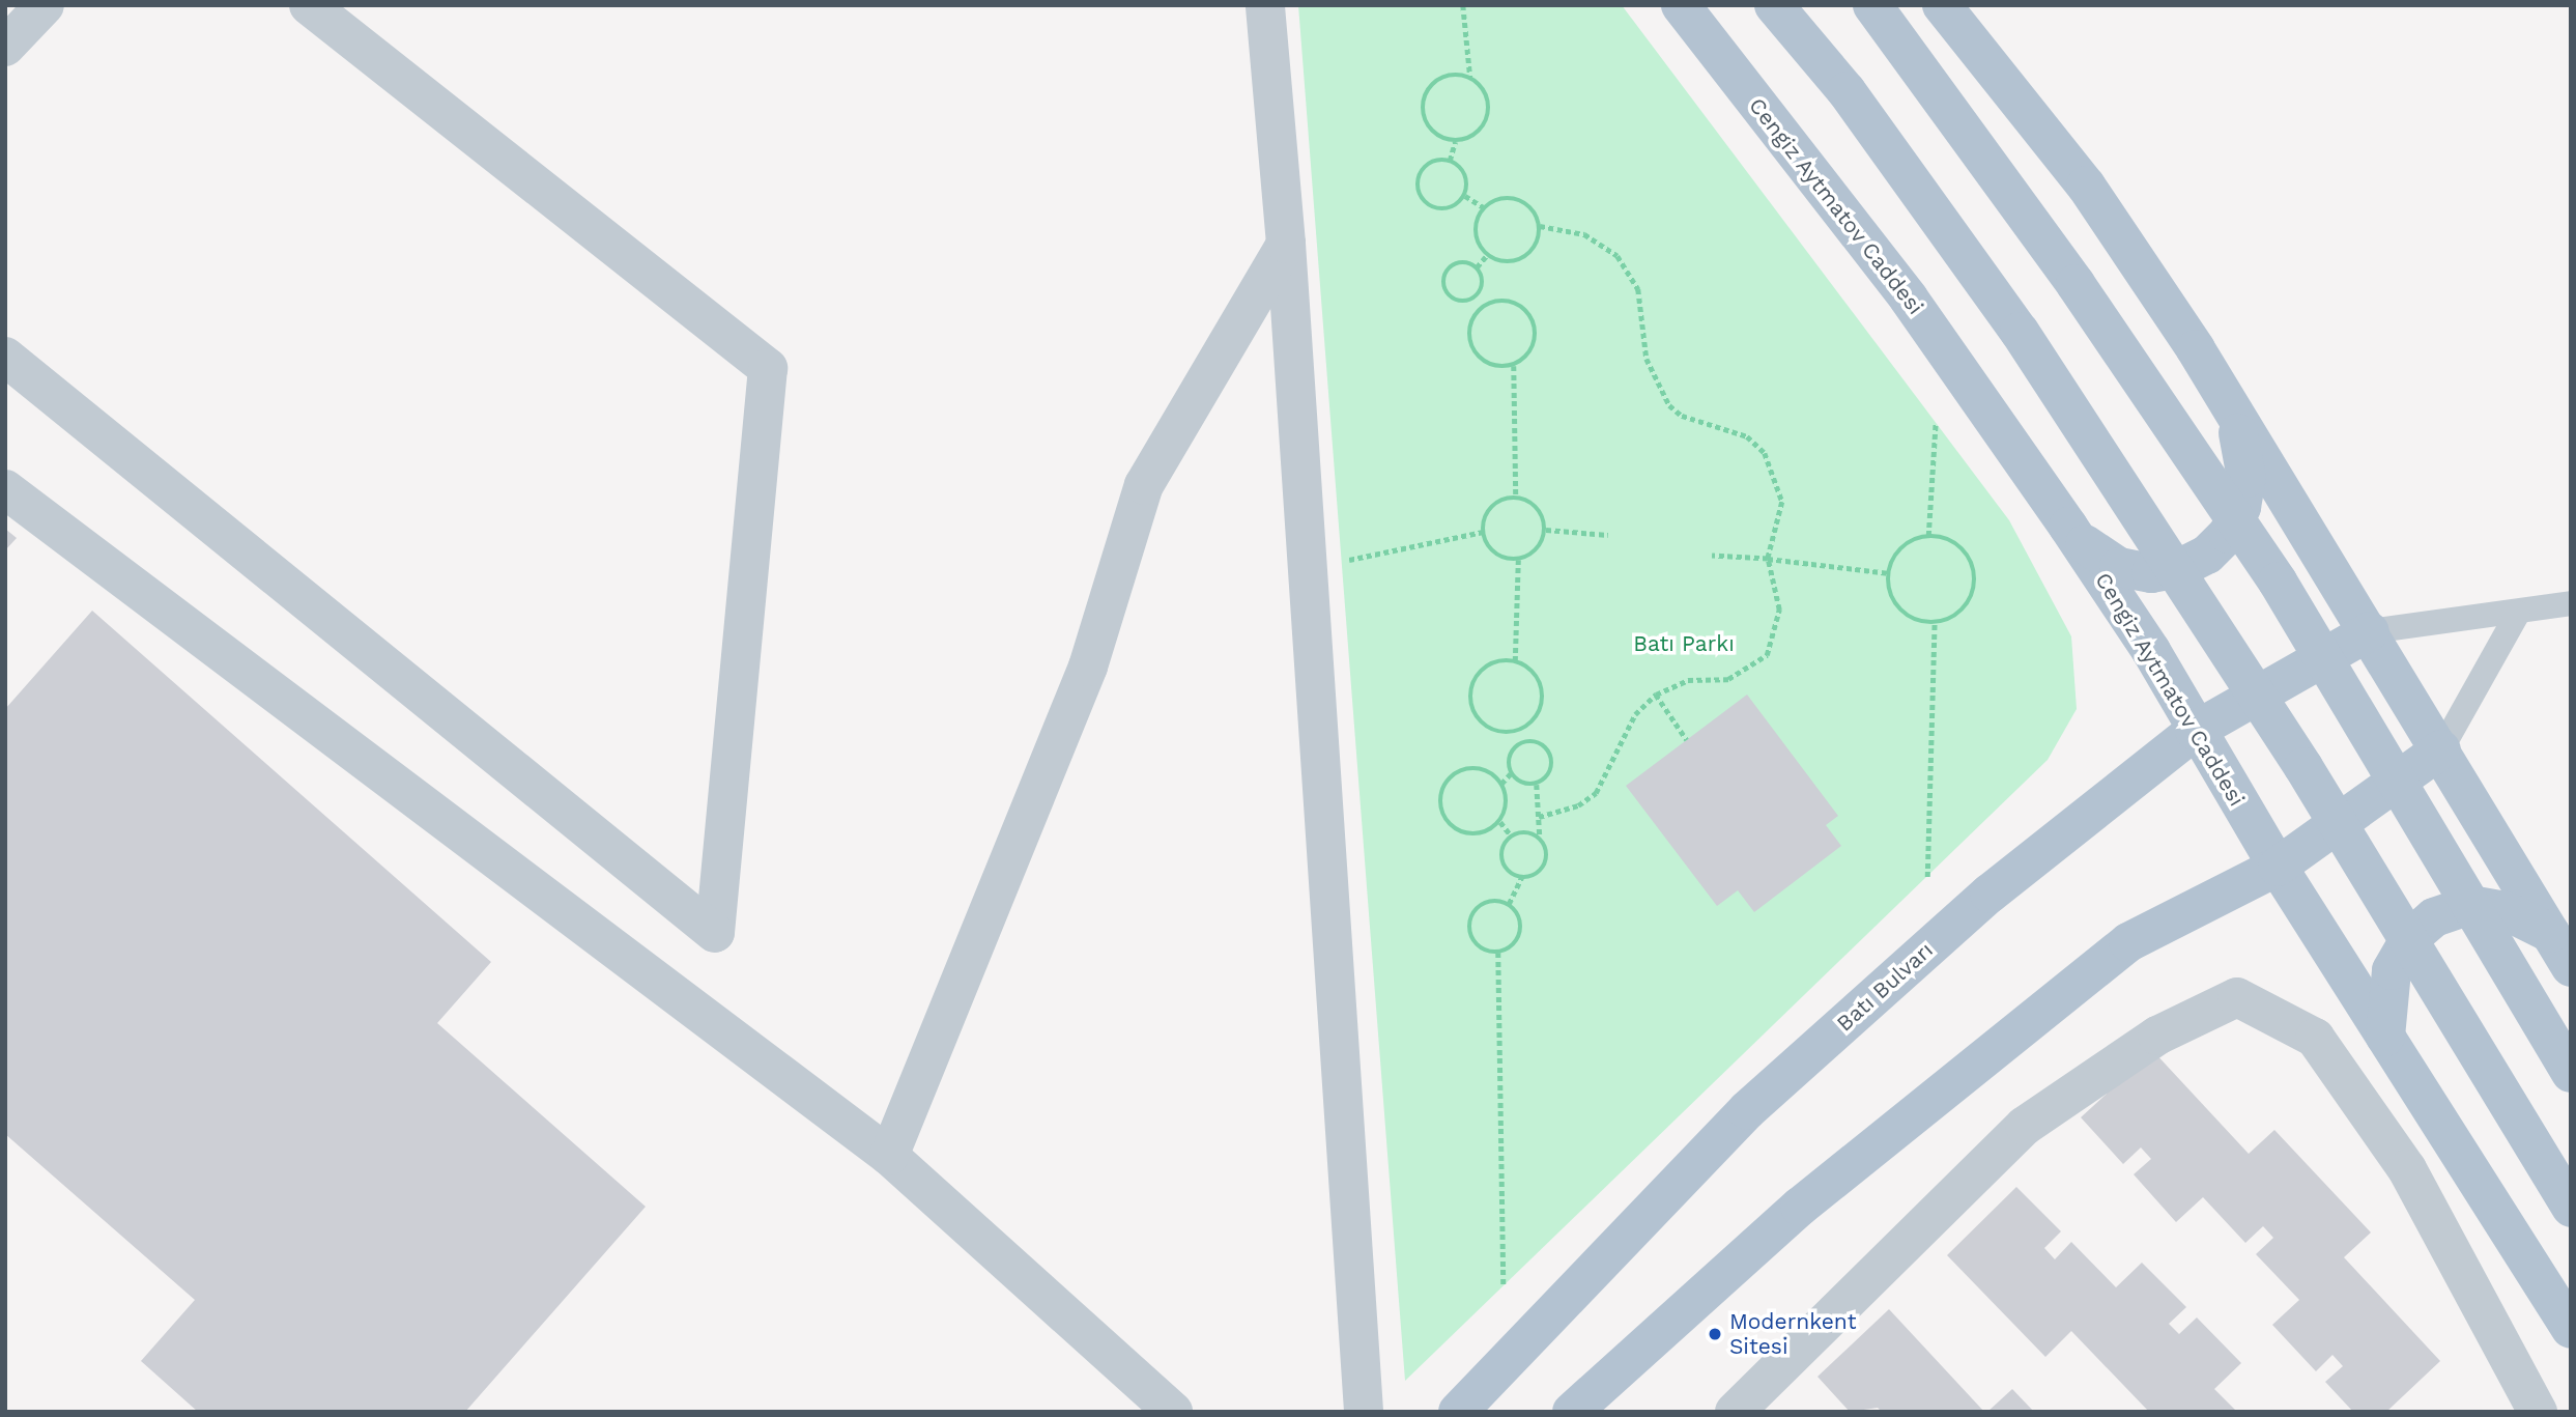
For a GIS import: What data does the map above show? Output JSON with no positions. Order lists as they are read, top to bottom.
{
  "streets": {
    "main road": ["Cengiz Aytmatov Caddesi", "Batı Bulvarı"]
  },
  "crossings": [
    ["Cengiz Aytmatov Caddesi", "Batı Bulvarı"]
  ],
  "parks": ["Batı Parkı"],
  "places": ["Modernkent Sitesi"]
}
